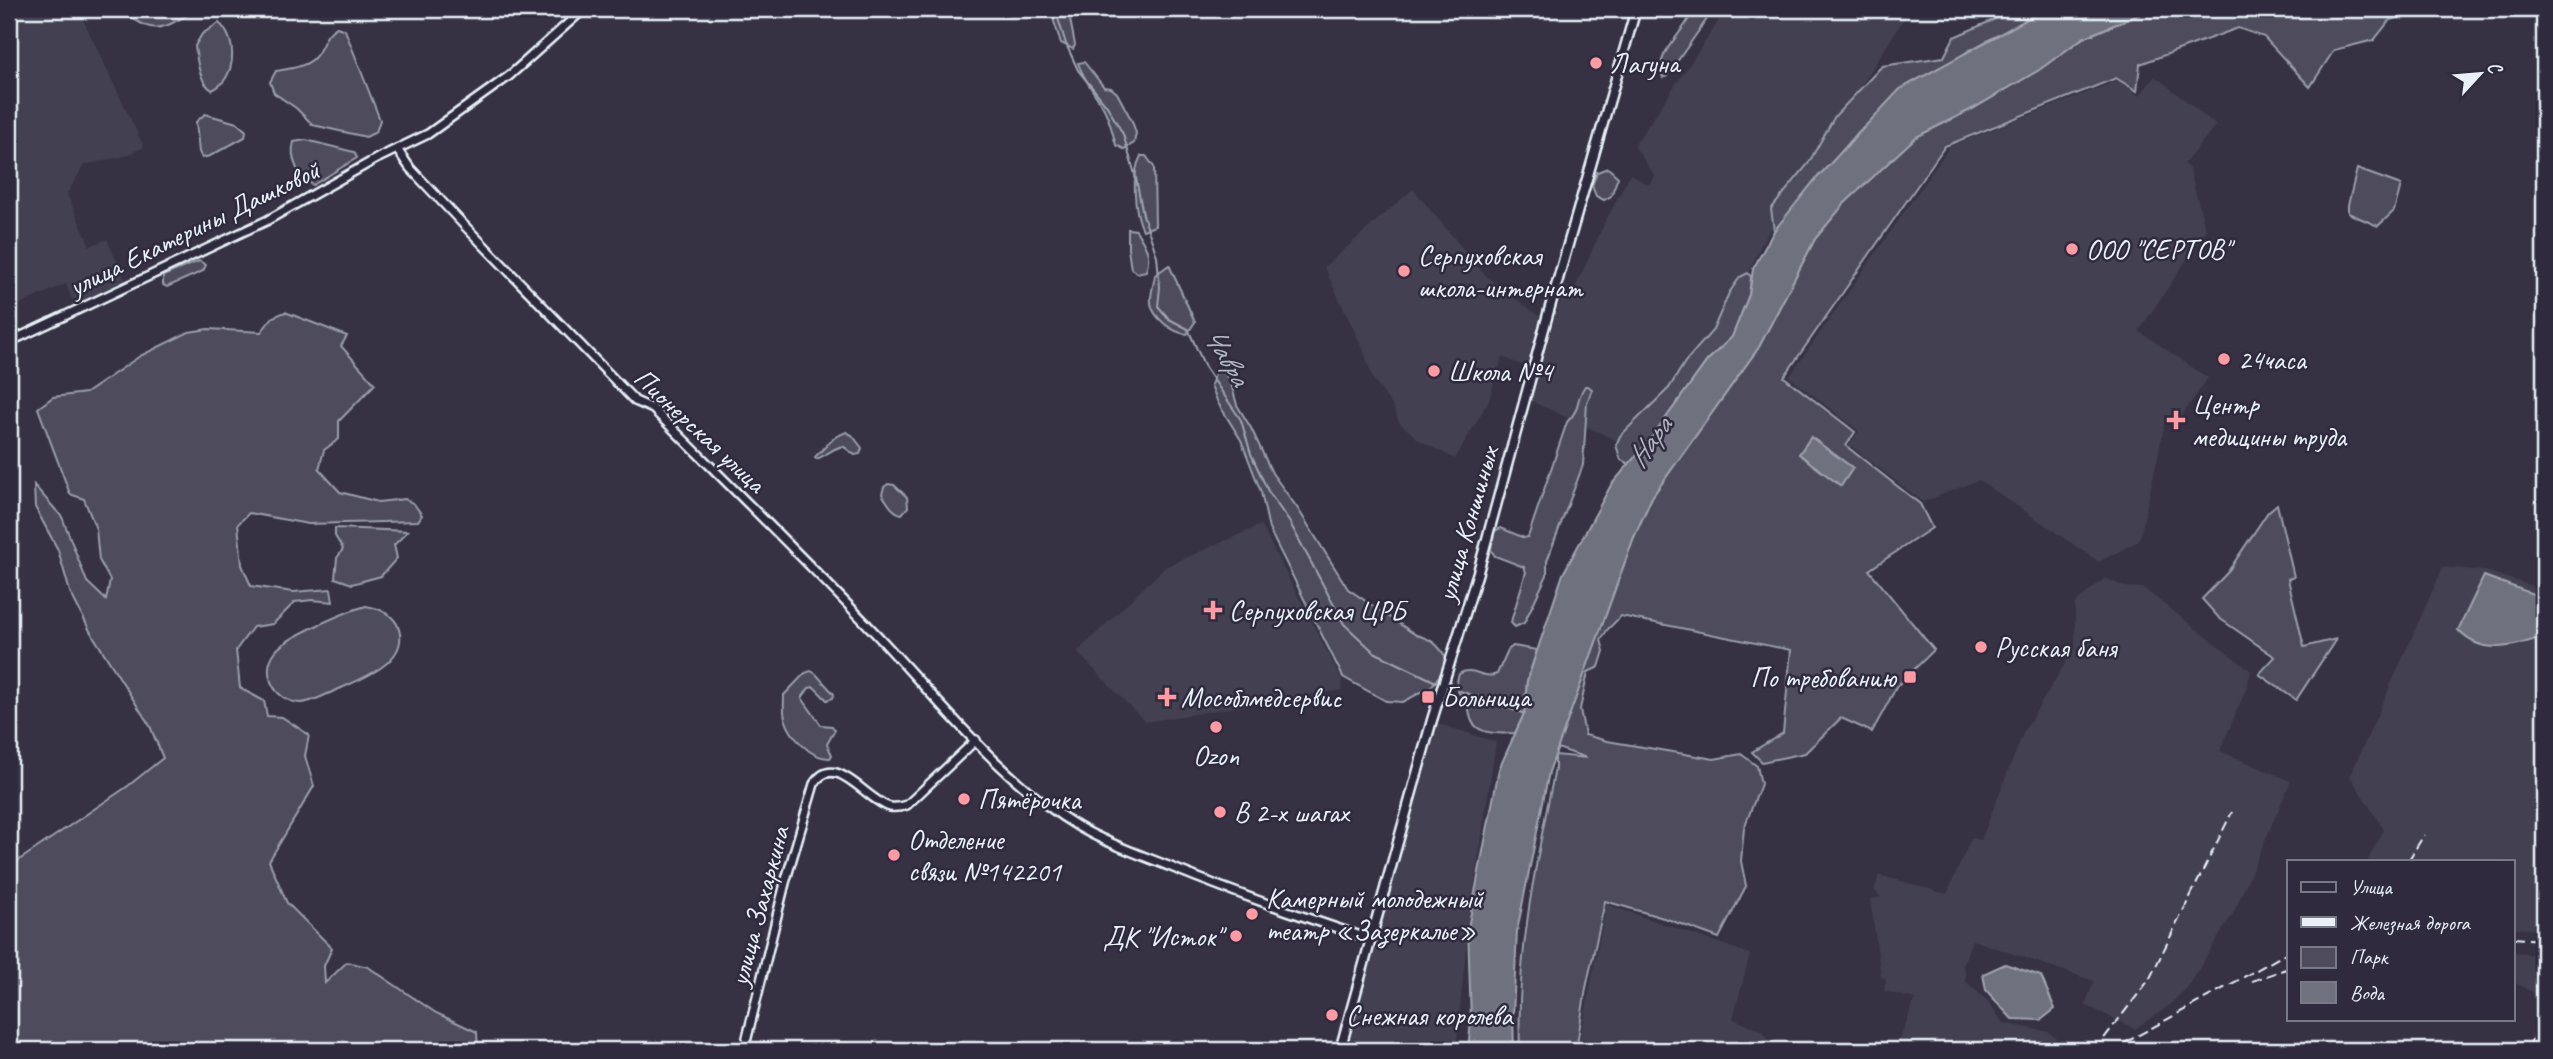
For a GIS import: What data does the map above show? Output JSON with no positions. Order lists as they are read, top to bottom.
{
  "streets": {
    "main road": ["улица Коншиных"],
    "street": ["улица Екатерины Дашковой", "Пионерская улица", "улица Захаркина"]
  },
  "crossings": [
    ["улица Екатерины Дашковой", "Пионерская улица"],
    ["Пионерская улица", "улица Коншиных"],
    ["Пионерская улица", "улица Захаркина"]
  ],
  "water": ["Чавра", "Нара"],
  "places": {
    "other": [
      "Лагуна",
      "ООО \"СЕРТОВ\"",
      "Серпуховская школа-интернат",
      "24часа",
      "Школа №4",
      "Русская баня",
      "Ozon",
      "Пятёрочка",
      "В 2-х шагах",
      "Отделение связи №142201",
      "Камерный молодежный театр «Зазеркалье»",
      "ДК \"Исток\"",
      "Снежная королева"
    ],
    "health": ["Центр медицины труда", "Серпуховская ЦРБ", "Мособлмедсервис"],
    "transit": ["По требованию", "Больница"]
  },
  "legend": [
    "Улица",
    "Железная дорога",
    "Парк",
    "Вода"
  ],
  "north": "top right"
}
